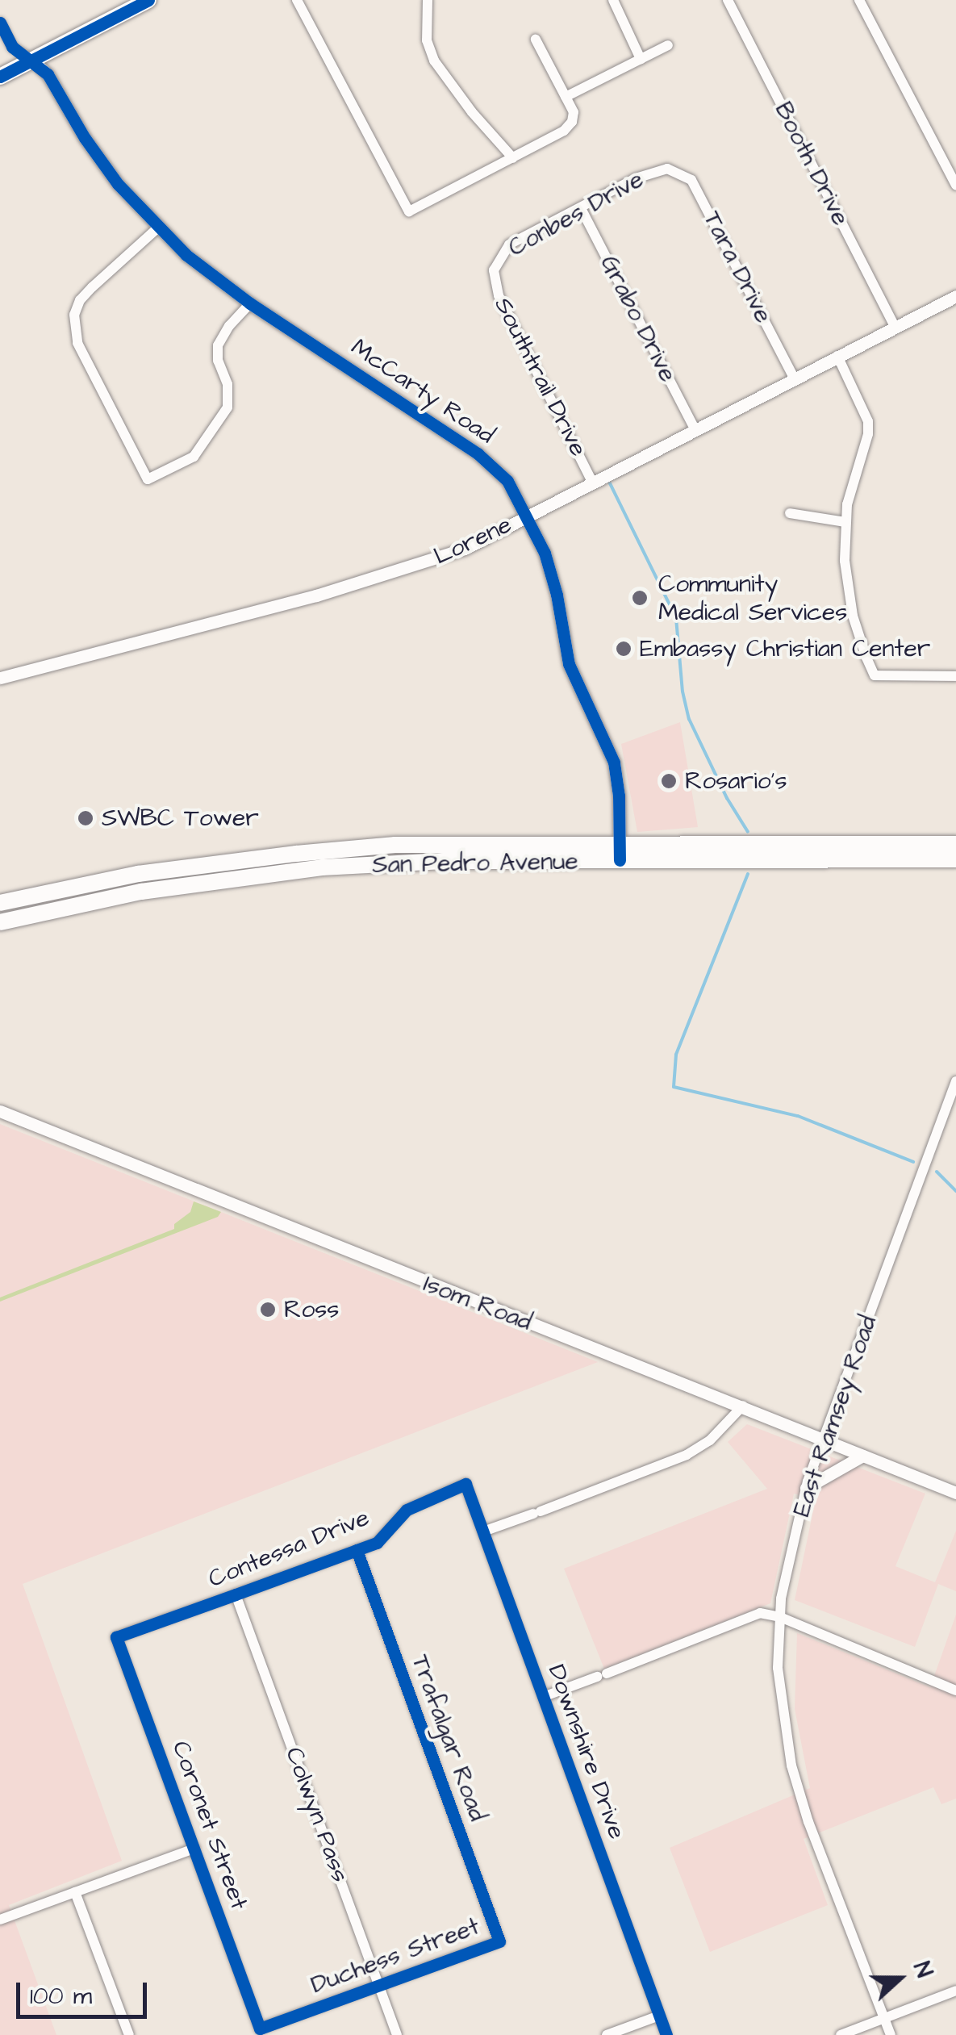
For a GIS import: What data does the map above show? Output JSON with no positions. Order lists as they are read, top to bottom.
{
  "streets": {
    "main road": ["San Pedro Avenue"],
    "street": [
      "Booth Drive",
      "Conbes Drive",
      "Tara Drive",
      "Grabo Drive",
      "Southtrail Drive",
      "McCarty Road",
      "Lorene",
      "Isom Road",
      "East Ramsey Road",
      "Contessa Drive",
      "Trafalgar Road",
      "Downshire Drive",
      "Colwyn Pass",
      "Coronet Street",
      "Duchess Street"
    ]
  },
  "crossings": [
    ["Booth Drive", "Lorene"],
    ["Conbes Drive", "Tara Drive"],
    ["Conbes Drive", "Grabo Drive"],
    ["Conbes Drive", "Southtrail Drive"],
    ["Tara Drive", "Lorene"],
    ["Grabo Drive", "Lorene"],
    ["Southtrail Drive", "Lorene"],
    ["McCarty Road", "Lorene"],
    ["McCarty Road", "San Pedro Avenue"],
    ["Isom Road", "East Ramsey Road"],
    ["Contessa Drive", "Trafalgar Road"],
    ["Contessa Drive", "Downshire Drive"],
    ["Contessa Drive", "Colwyn Pass"],
    ["Contessa Drive", "Coronet Street"],
    ["Trafalgar Road", "Duchess Street"],
    ["Colwyn Pass", "Duchess Street"],
    ["Coronet Street", "Duchess Street"]
  ],
  "places": [
    "Community Medical Services",
    "Embassy Christian Center",
    "Rosario's",
    "SWBC Tower",
    "Ross"
  ],
  "scale_bar": "100 m",
  "north": "right"
}
